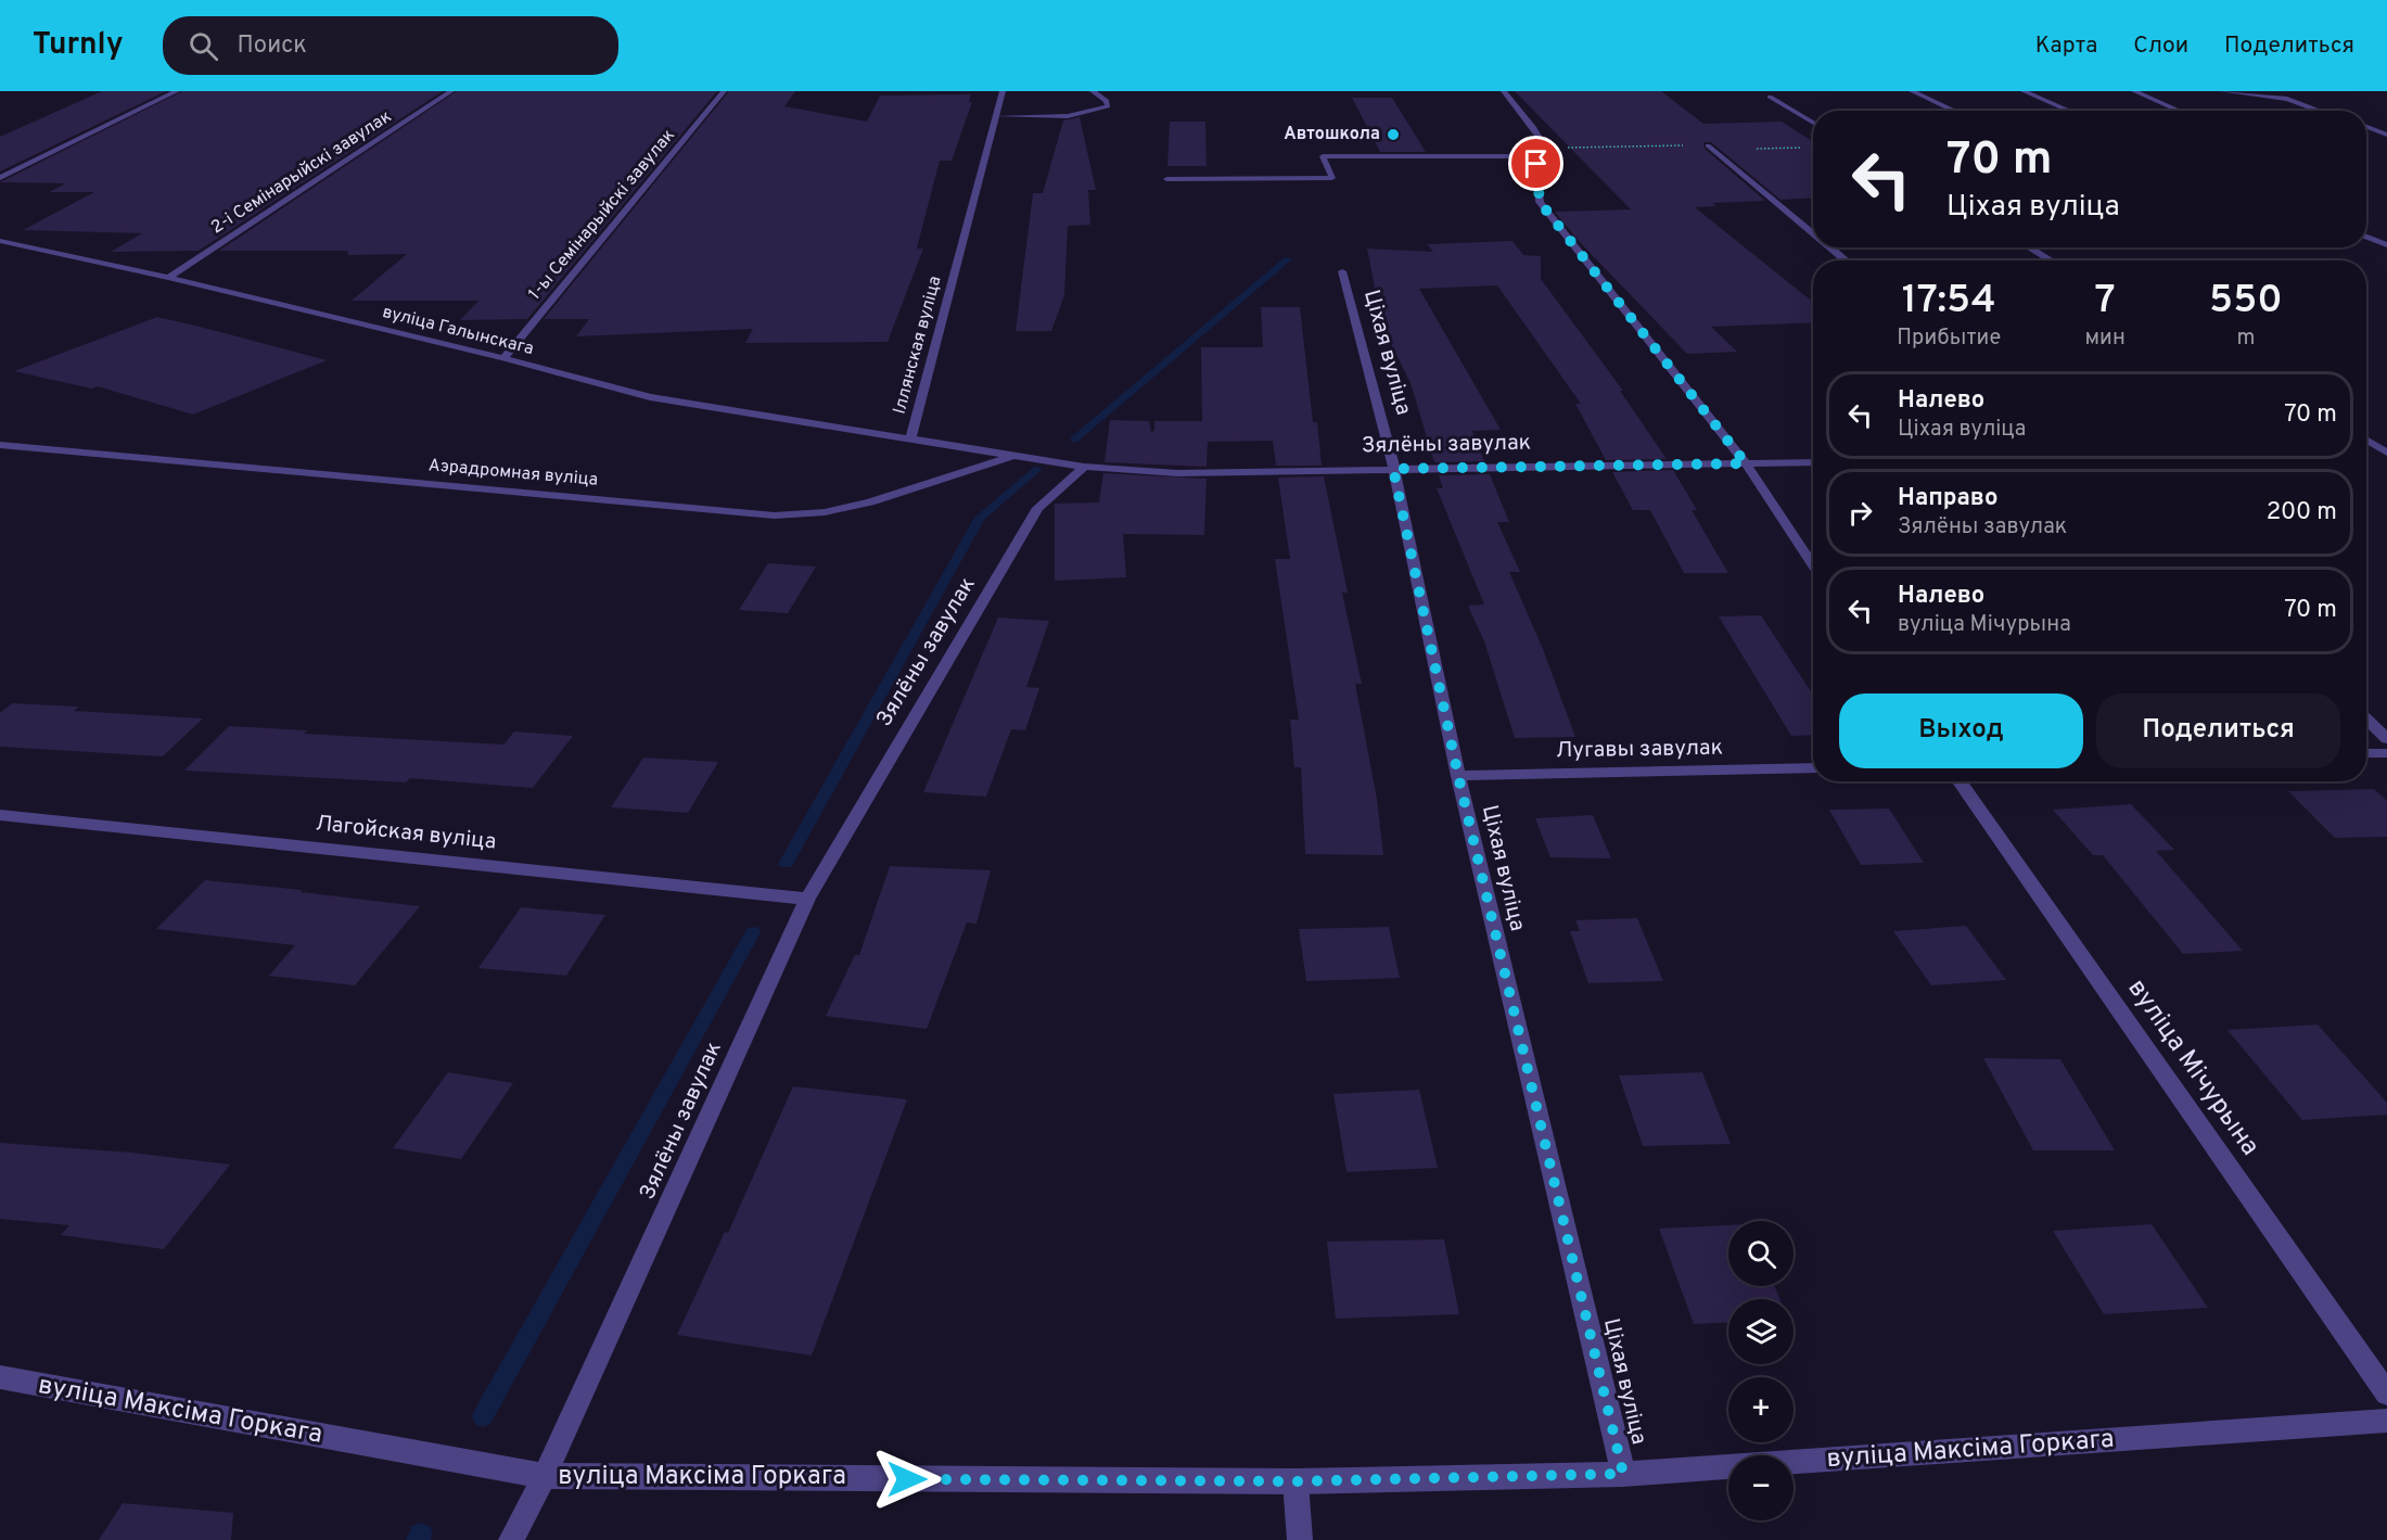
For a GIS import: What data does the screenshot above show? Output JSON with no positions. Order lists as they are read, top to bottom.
{
  "streets": {
    "street": [
      "2-і Семінарыйскі завулак",
      "1-ы Семінарыйскі завулак",
      "вуліца Галынскага",
      "Іллянская вуліца",
      "Ціхая вуліца",
      "Зялёны завулак",
      "Аэрадромная вуліца",
      "Лугавы завулак",
      "Лагойская вуліца",
      "вуліца Мічурына",
      "вуліца Максіма Горкага"
    ]
  },
  "crossings": [
    ["2-і Семінарыйскі завулак", "вуліца Галынскага"],
    ["1-ы Семінарыйскі завулак", "вуліца Галынскага"],
    ["вуліца Галынскага", "Іллянская вуліца"],
    ["Іллянская вуліца", "Зялёны завулак"],
    ["Іллянская вуліца", "Аэрадромная вуліца"],
    ["Ціхая вуліца", "Зялёны завулак"],
    ["Ціхая вуліца", "Лугавы завулак"],
    ["Ціхая вуліца", "вуліца Максіма Горкага"],
    ["Зялёны завулак", "Лагойская вуліца"],
    ["Зялёны завулак", "вуліца Максіма Горкага"]
  ],
  "places": ["Автошкола"],
  "page": {
    "header": "Turnly",
    "search": "Поиск",
    "nav": ["Карта", "Слои", "Поделиться"],
    "turn": ["70 m", "Ціхая вуліца"],
    "eta": [
      "17:54",
      "Прибытие",
      "7",
      "мин",
      "550",
      "m"
    ],
    "list": [
      {
        "name": "Налево",
        "note": "Ціхая вуліца",
        "value": "70 m"
      },
      {
        "name": "Направо",
        "note": "Зялёны завулак",
        "value": "200 m"
      },
      {
        "name": "Налево",
        "note": "вуліца Мічурына",
        "value": "70 m"
      }
    ],
    "buttons": ["Выход", "Поделиться"],
    "map_buttons": ["+", "−"]
  }
}
